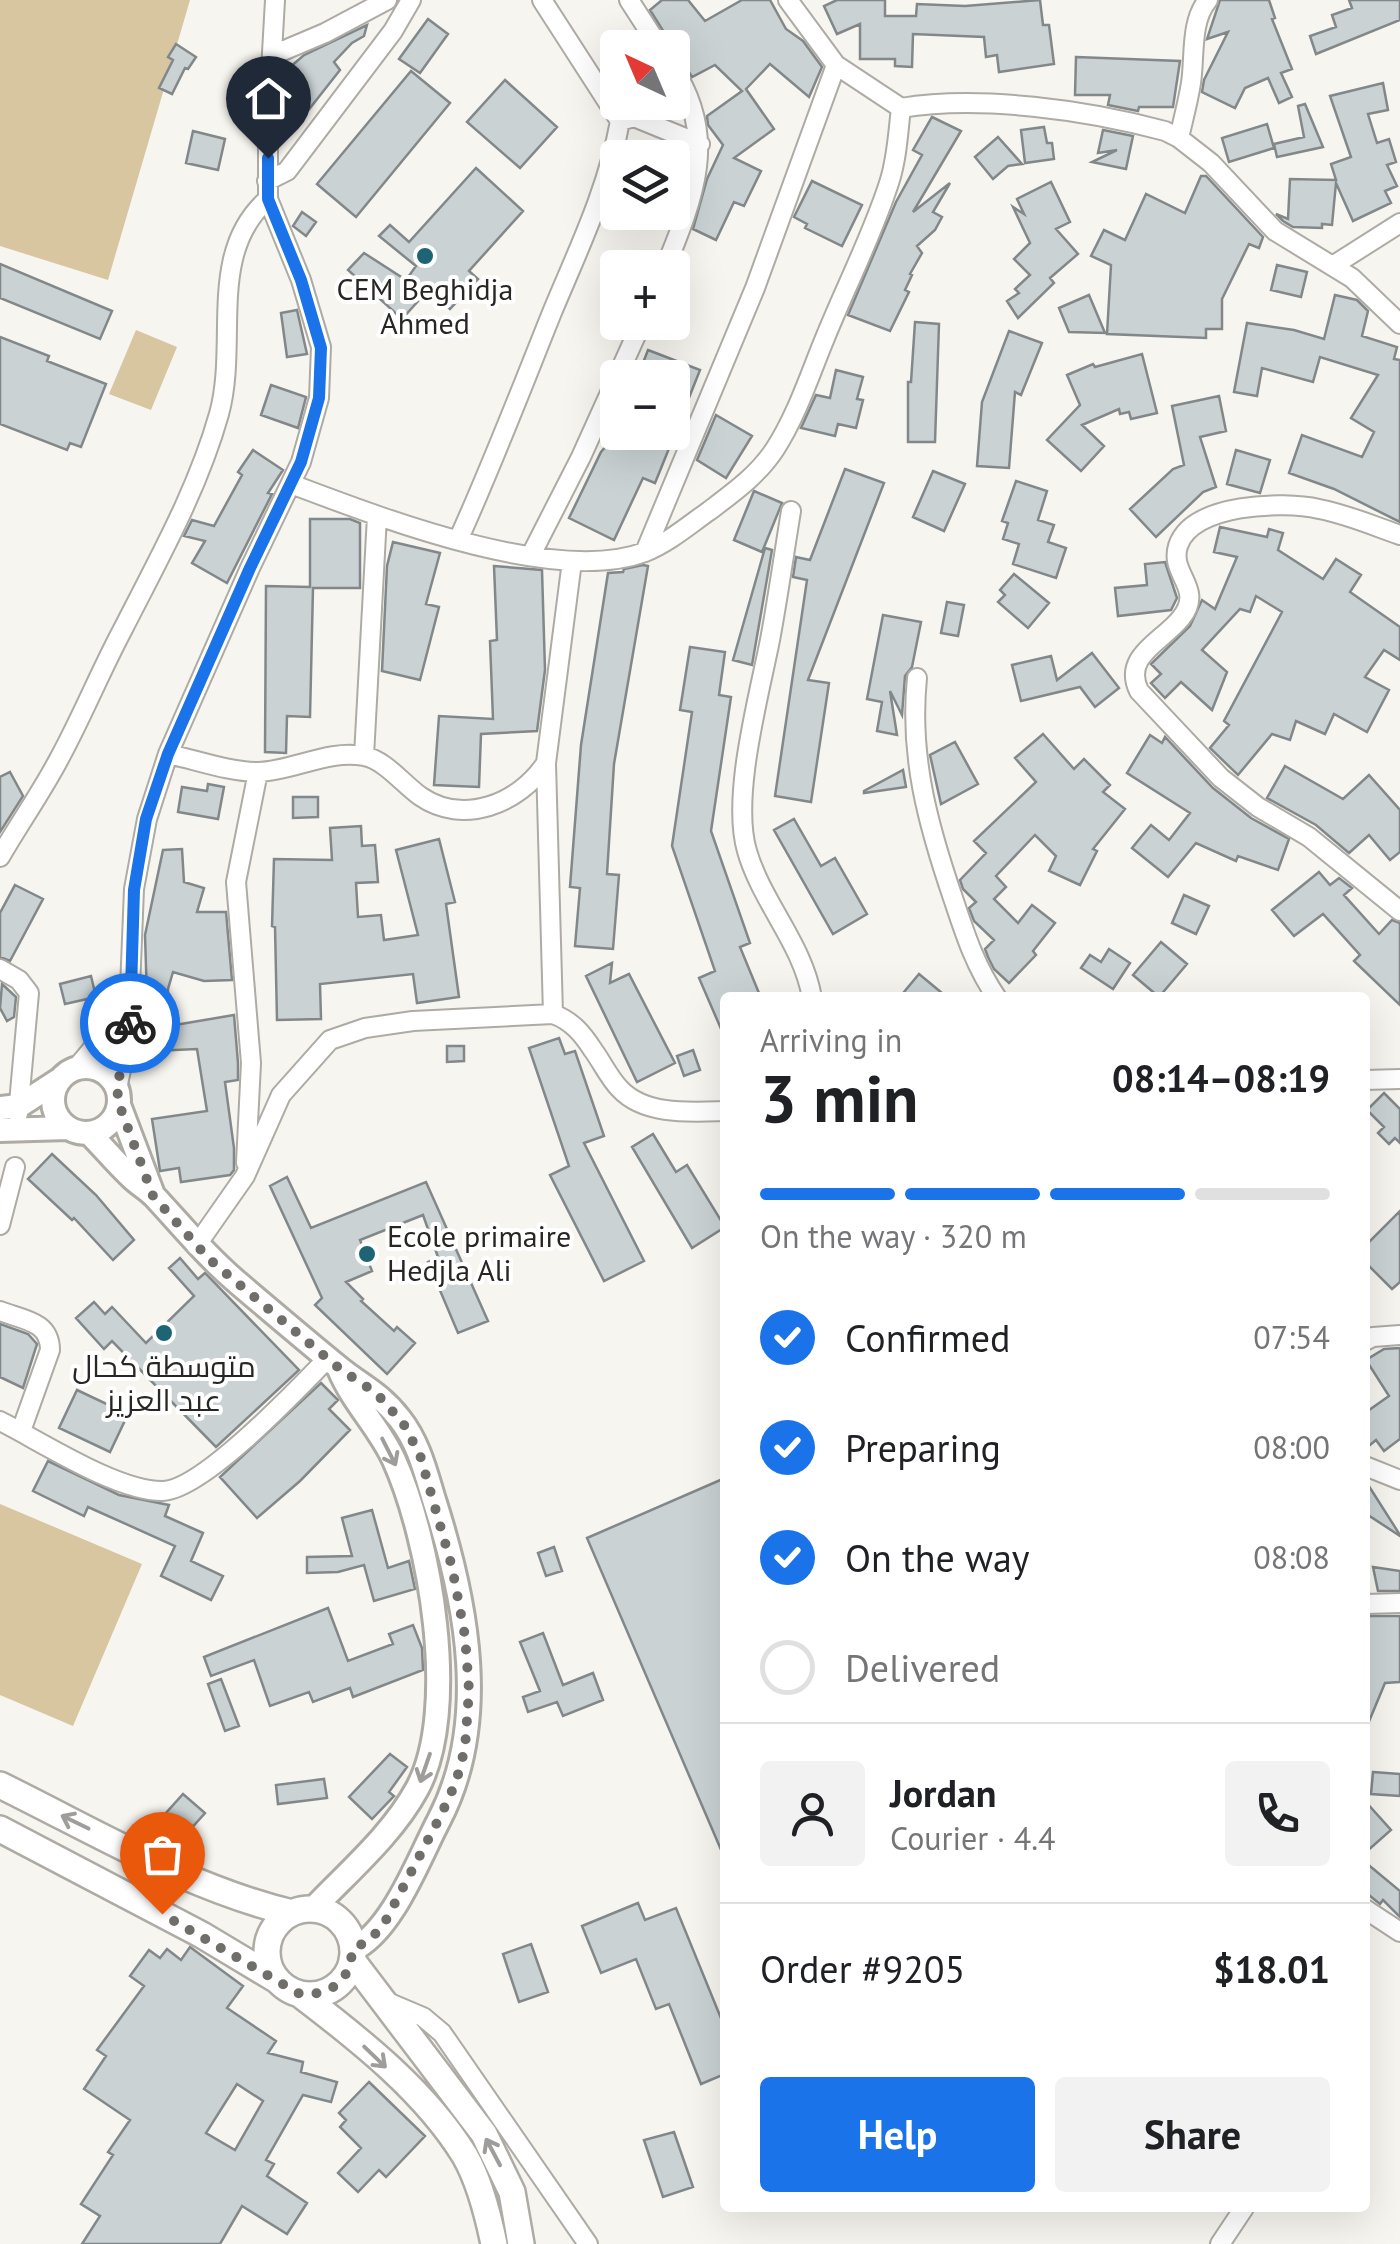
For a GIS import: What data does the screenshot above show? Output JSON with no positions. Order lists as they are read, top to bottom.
{
  "places": ["CEM Beghidja Ahmed", "Ecole primaire Hedjla Ali", "متوسطة كحال عبد العزيز"],
  "north": "top left",
  "page": {
    "map_buttons": ["+", "−"],
    "heading": ["3 min", "Arriving in", "08:14–08:19"],
    "panel": [
      "Jordan",
      "Courier · 4.4",
      "Order #9205",
      "$18.01"
    ],
    "bar": "On the way · 320 m",
    "list": [
      ["Confirmed", "07:54"],
      ["Preparing", "08:00"],
      ["On the way", "08:08"],
      "Delivered"
    ],
    "buttons": ["Help", "Share"]
  }
}
